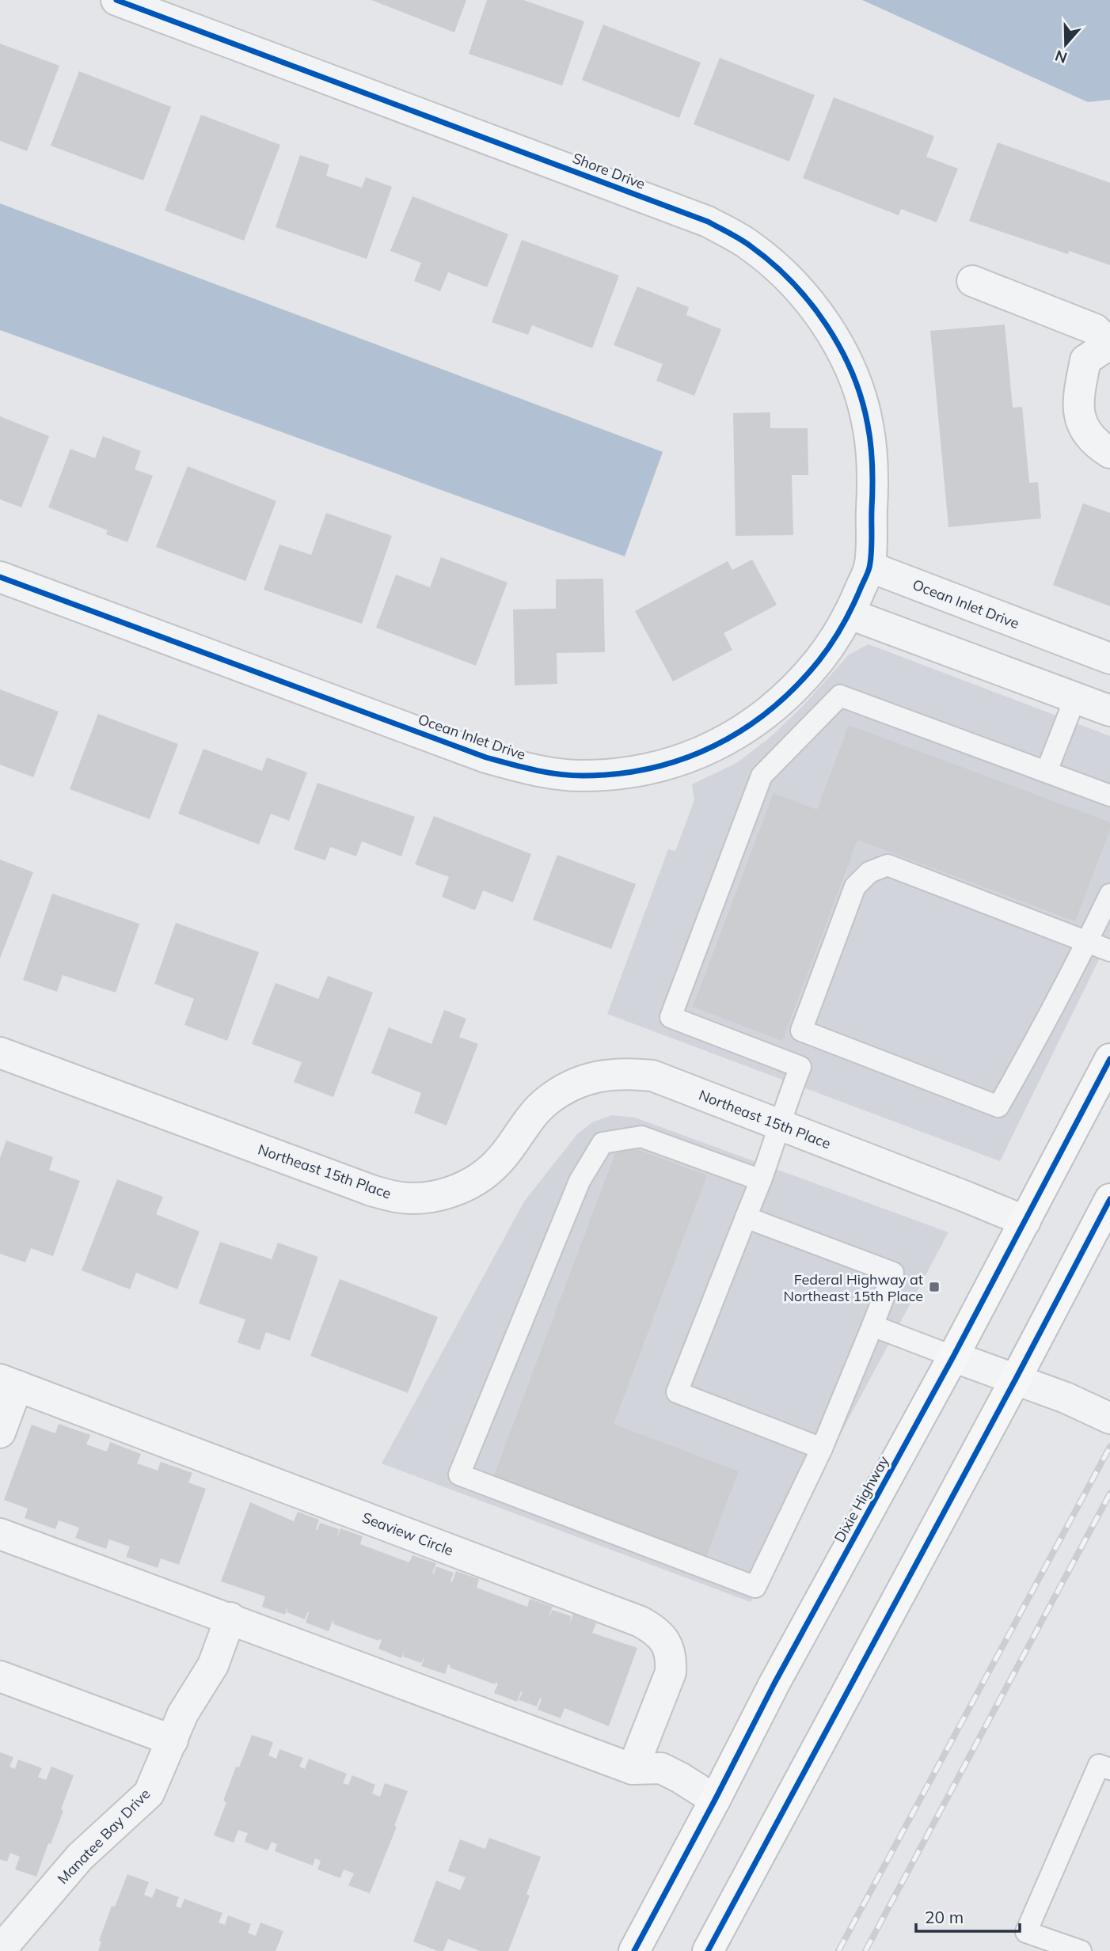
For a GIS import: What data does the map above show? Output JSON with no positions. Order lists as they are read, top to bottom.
{
  "streets": {
    "main road": ["Dixie Highway"],
    "street": [
      "Shore Drive",
      "Ocean Inlet Drive",
      "Northeast 15th Place",
      "Seaview Circle",
      "Manatee Bay Drive"
    ]
  },
  "crossings": [
    ["Shore Drive", "Ocean Inlet Drive"],
    ["Northeast 15th Place", "Dixie Highway"]
  ],
  "places": {
    "transit": ["Federal Highway at Northeast 15th Place"]
  },
  "scale_bar": "20 m",
  "north": "bottom"
}
